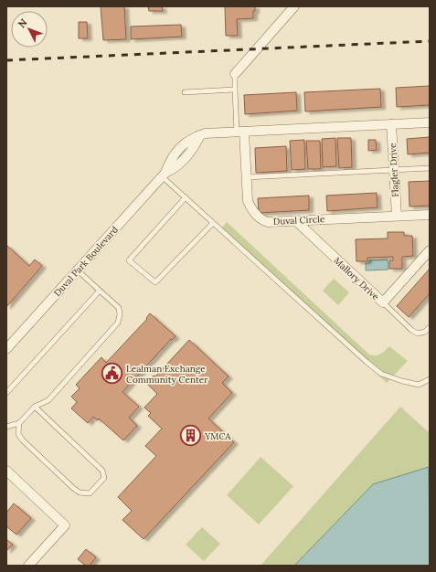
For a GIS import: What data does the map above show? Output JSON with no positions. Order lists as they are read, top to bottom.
{
  "streets": {
    "street": [
      "Flagler Drive",
      "Duval Circle",
      "Duval Park Boulevard",
      "Mallory Drive"
    ]
  },
  "crossings": [
    ["Flagler Drive", "Duval Circle"],
    ["Duval Circle", "Duval Park Boulevard"],
    ["Duval Circle", "Mallory Drive"]
  ],
  "places": {
    "public building": ["Lealman Exchange Community Center"],
    "building": ["YMCA"]
  },
  "north": "top left"
}
